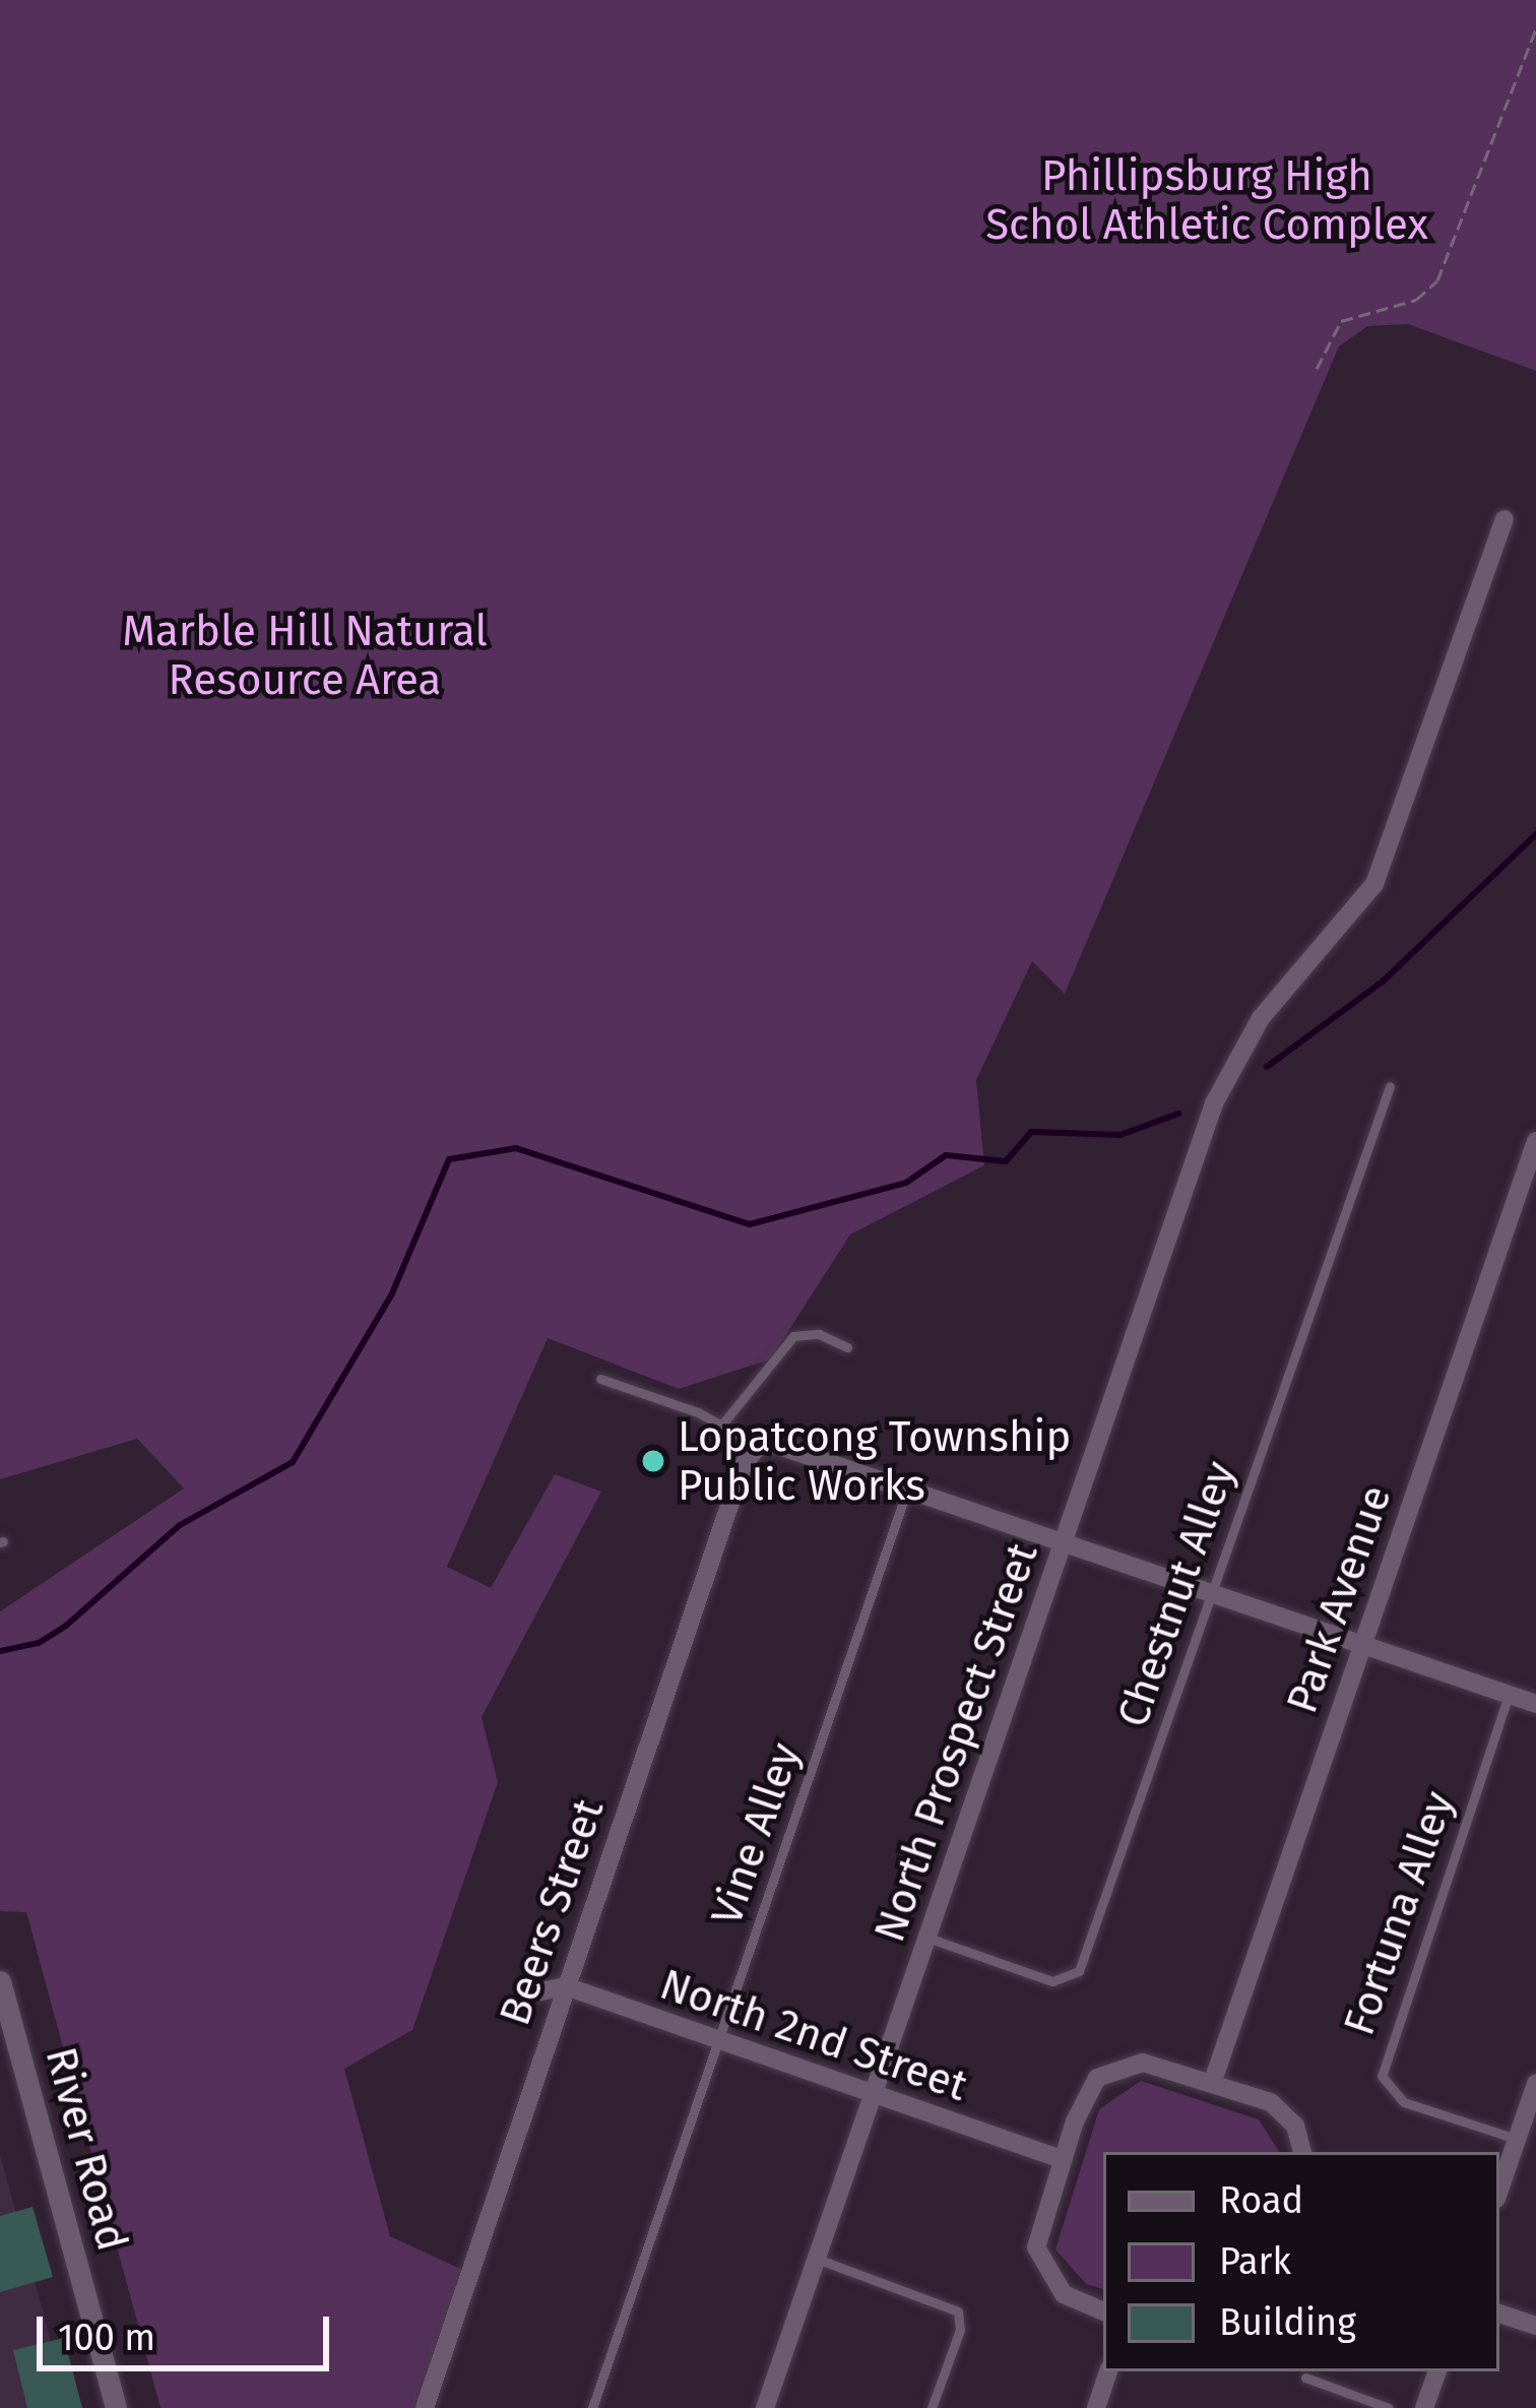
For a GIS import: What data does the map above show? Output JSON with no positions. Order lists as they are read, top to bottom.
{
  "streets": {
    "street": [
      "Park Avenue",
      "North Prospect Street",
      "Beers Street",
      "North 2nd Street",
      "River Road"
    ],
    "lane": ["Chestnut Alley", "Vine Alley", "Fortuna Alley"]
  },
  "crossings": [
    ["Chestnut Alley", "North Prospect Street"],
    ["North Prospect Street", "North 2nd Street"],
    ["Vine Alley", "North 2nd Street"],
    ["Beers Street", "North 2nd Street"]
  ],
  "parks": ["Phillipsburg High Schol Athletic Complex", "Marble Hill Natural Resource Area"],
  "places": ["Lopatcong Township Public Works"],
  "legend": ["Road", "Park", "Building"],
  "scale_bar": "100 m"
}
